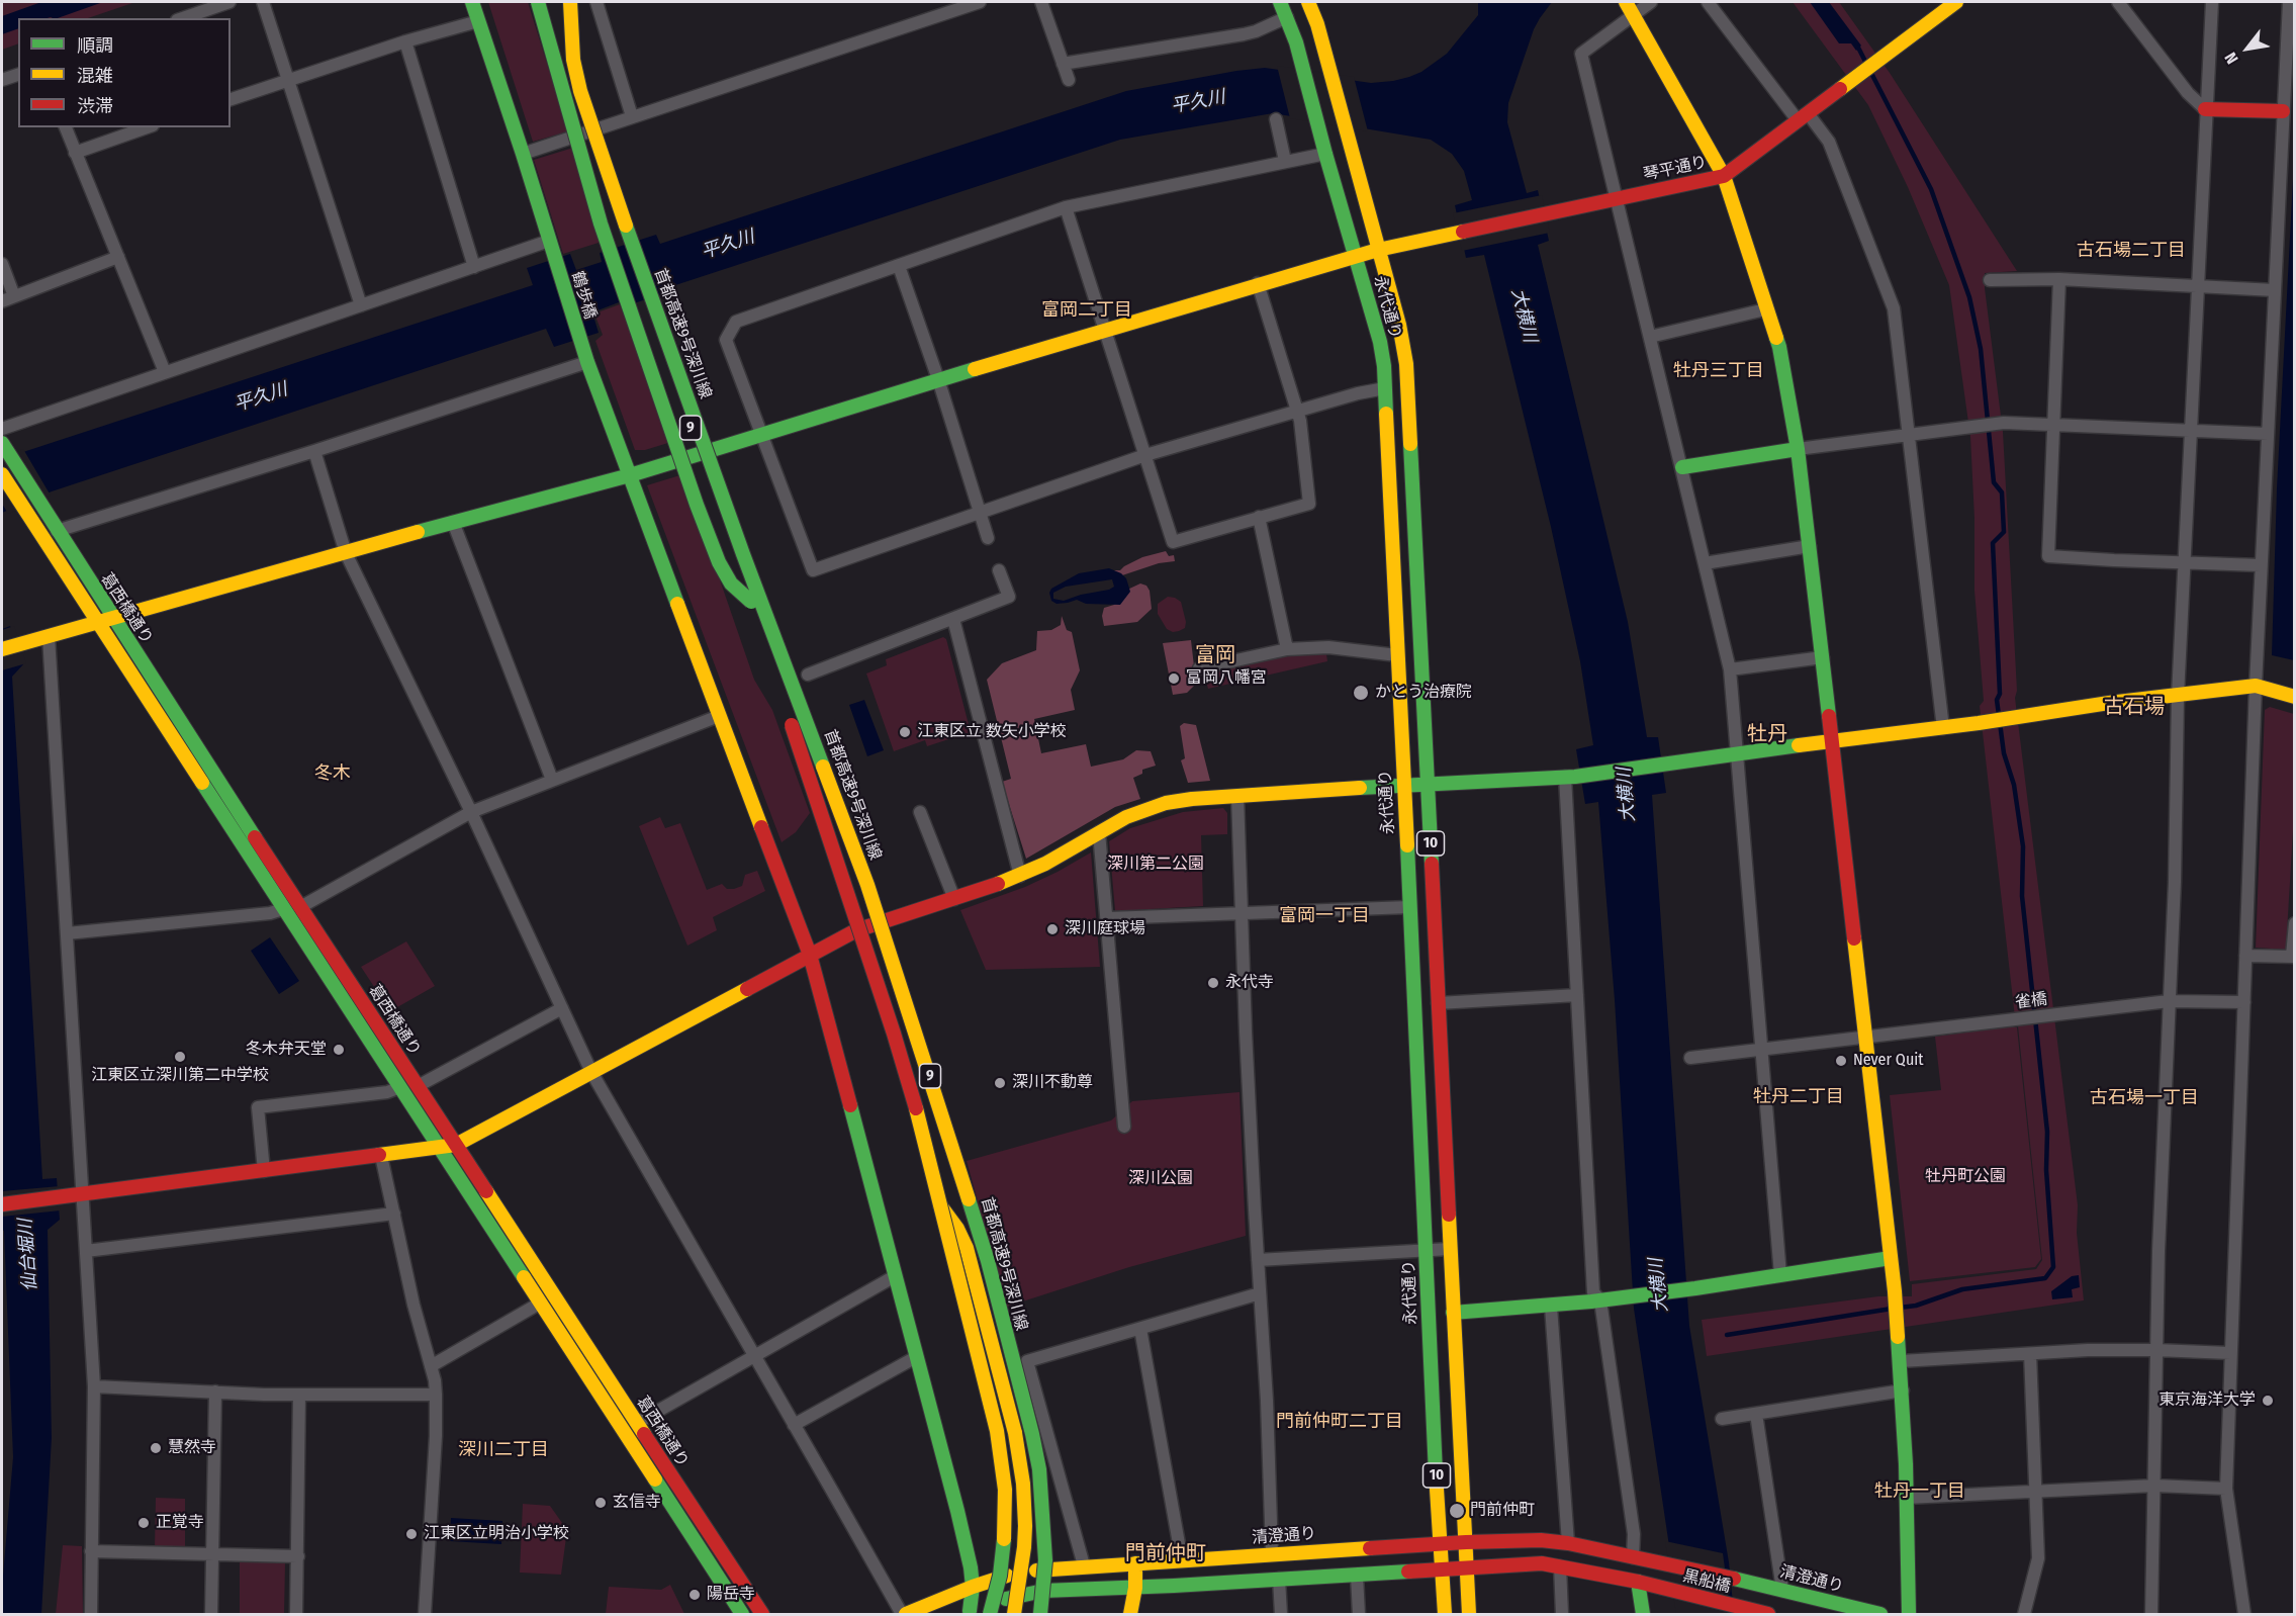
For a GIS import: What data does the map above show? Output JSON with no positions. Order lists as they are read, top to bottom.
{
  "streets": {
    "main road": [
      "琴平通り",
      "鶴歩橋",
      "永代通り",
      "首都高速9号深川線",
      "9",
      "葛西橋通り",
      "10",
      "清澄通り",
      "黒船橋"
    ],
    "street": ["雀橋"]
  },
  "crossings": [
    ["琴平通り", "鶴歩橋"],
    ["琴平通り", "永代通り"],
    ["琴平通り", "葛西橋通り"],
    ["鶴歩橋", "清澄通り"],
    ["永代通り", "清澄通り"],
    ["清澄通り", "黒船橋"]
  ],
  "districts": [
    "古石場二丁目",
    "富岡二丁目",
    "牡丹三丁目",
    "富岡",
    "古石場",
    "牡丹",
    "冬木",
    "富岡一丁目",
    "牡丹二丁目",
    "古石場一丁目",
    "門前仲町二丁目",
    "深川二丁目",
    "牡丹一丁目",
    "門前仲町"
  ],
  "water": ["平久川", "大横川", "仙台堀川"],
  "parks": ["深川第二公園", "牡丹町公園", "深川公園"],
  "places": [
    "富岡八幡宮",
    "かとう治療院",
    "江東区立 数矢小学校",
    "深川庭球場",
    "永代寺",
    "冬木弁天堂",
    "江東区立深川第二中学校",
    "Never Quit",
    "深川不動尊",
    "東京海洋大学",
    "慧然寺",
    "玄信寺",
    "門前仲町",
    "正覚寺",
    "江東区立明治小学校",
    "陽岳寺"
  ],
  "legend": ["順調", "混雑", "渋滞"],
  "north": "bottom left"
}
